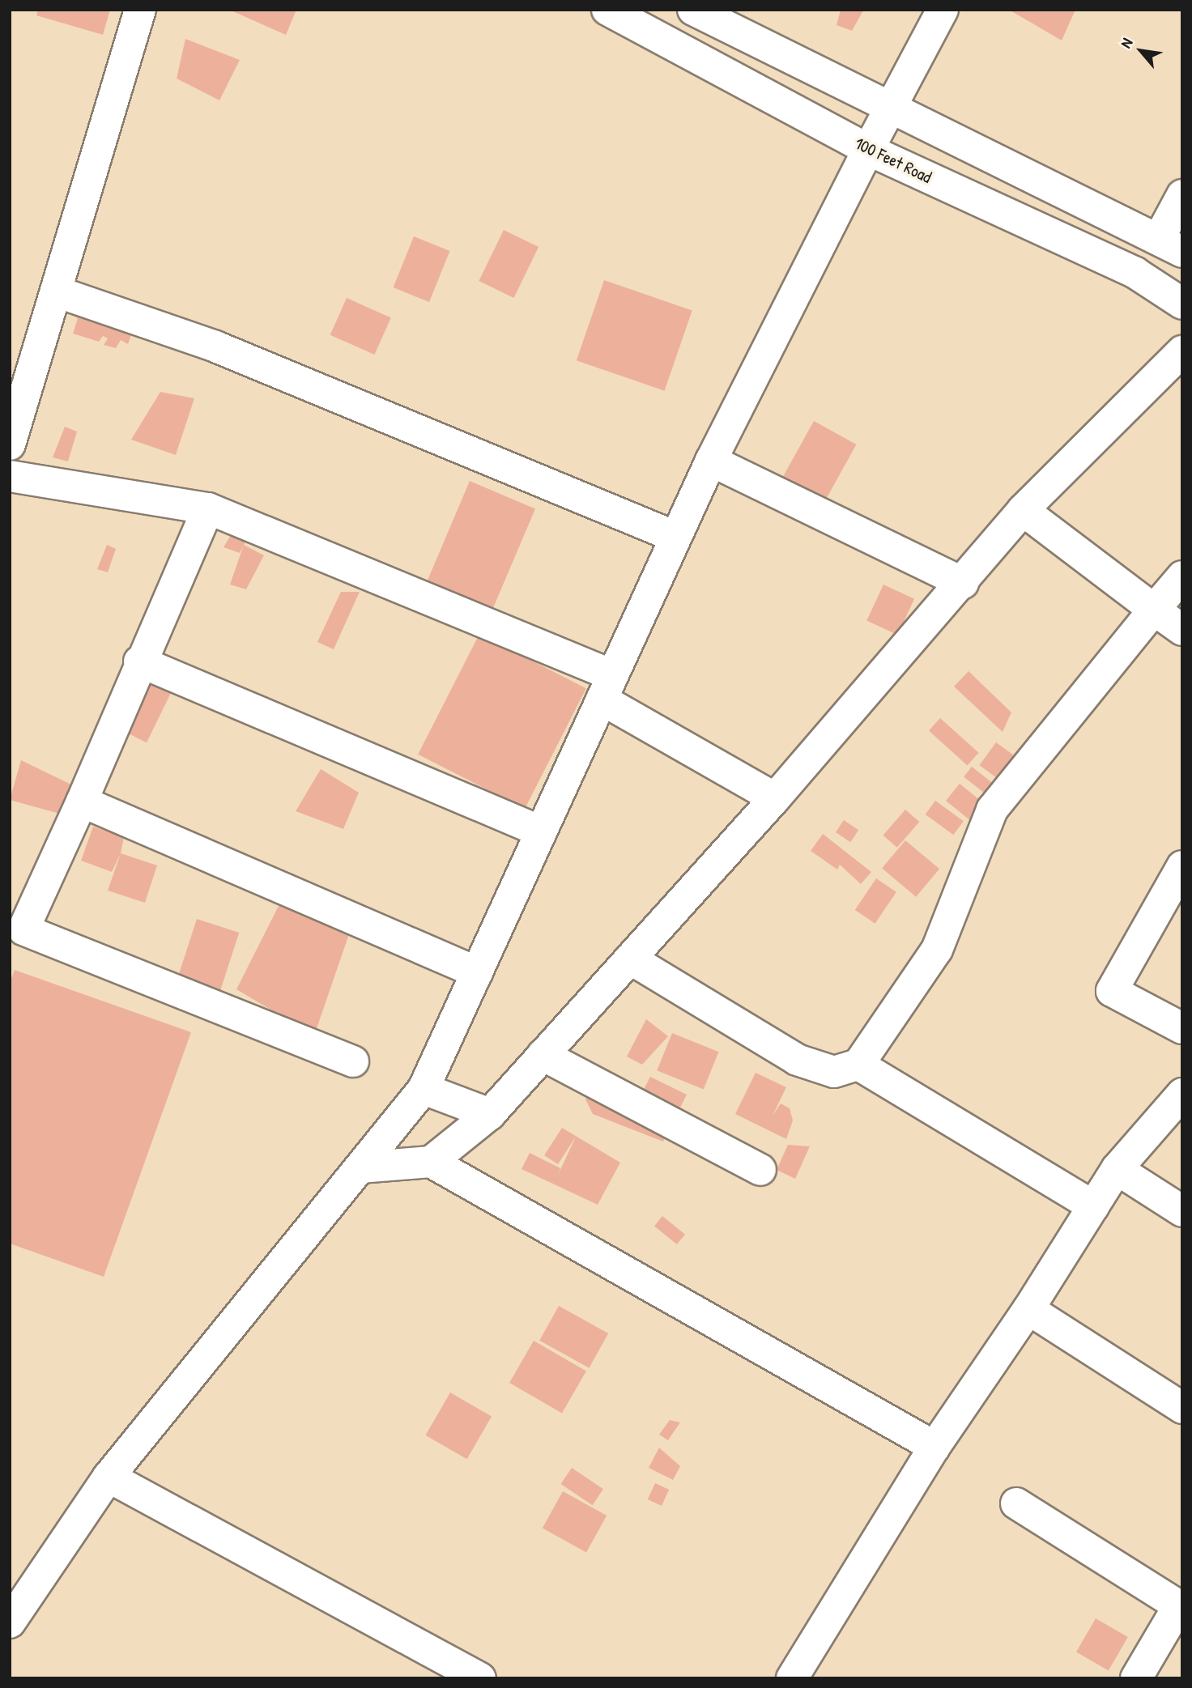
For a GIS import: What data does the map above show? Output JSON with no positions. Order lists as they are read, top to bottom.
{
  "streets": {
    "street": ["100 Feet Road"]
  },
  "north": "top left"
}
